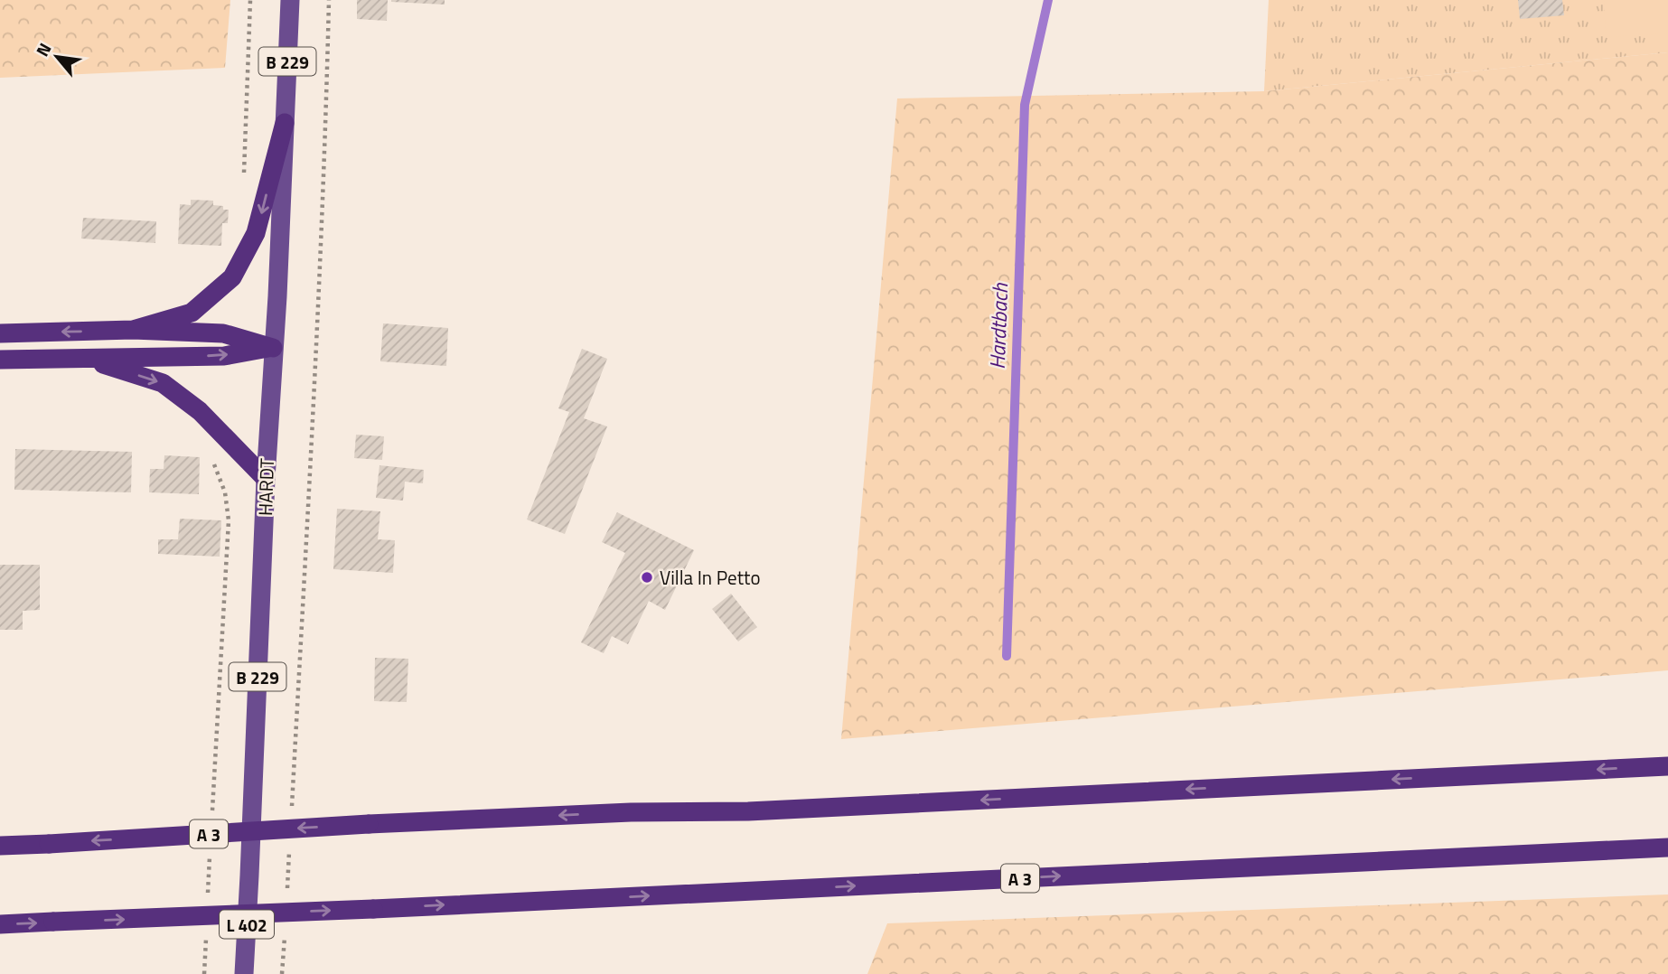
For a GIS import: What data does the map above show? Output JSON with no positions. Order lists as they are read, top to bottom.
{
  "streets": {
    "highway": ["A 3"],
    "main road": ["B 229", "HARDT", "L 402"]
  },
  "water": ["Hardtbach"],
  "places": ["Villa In Petto"],
  "north": "top left"
}
